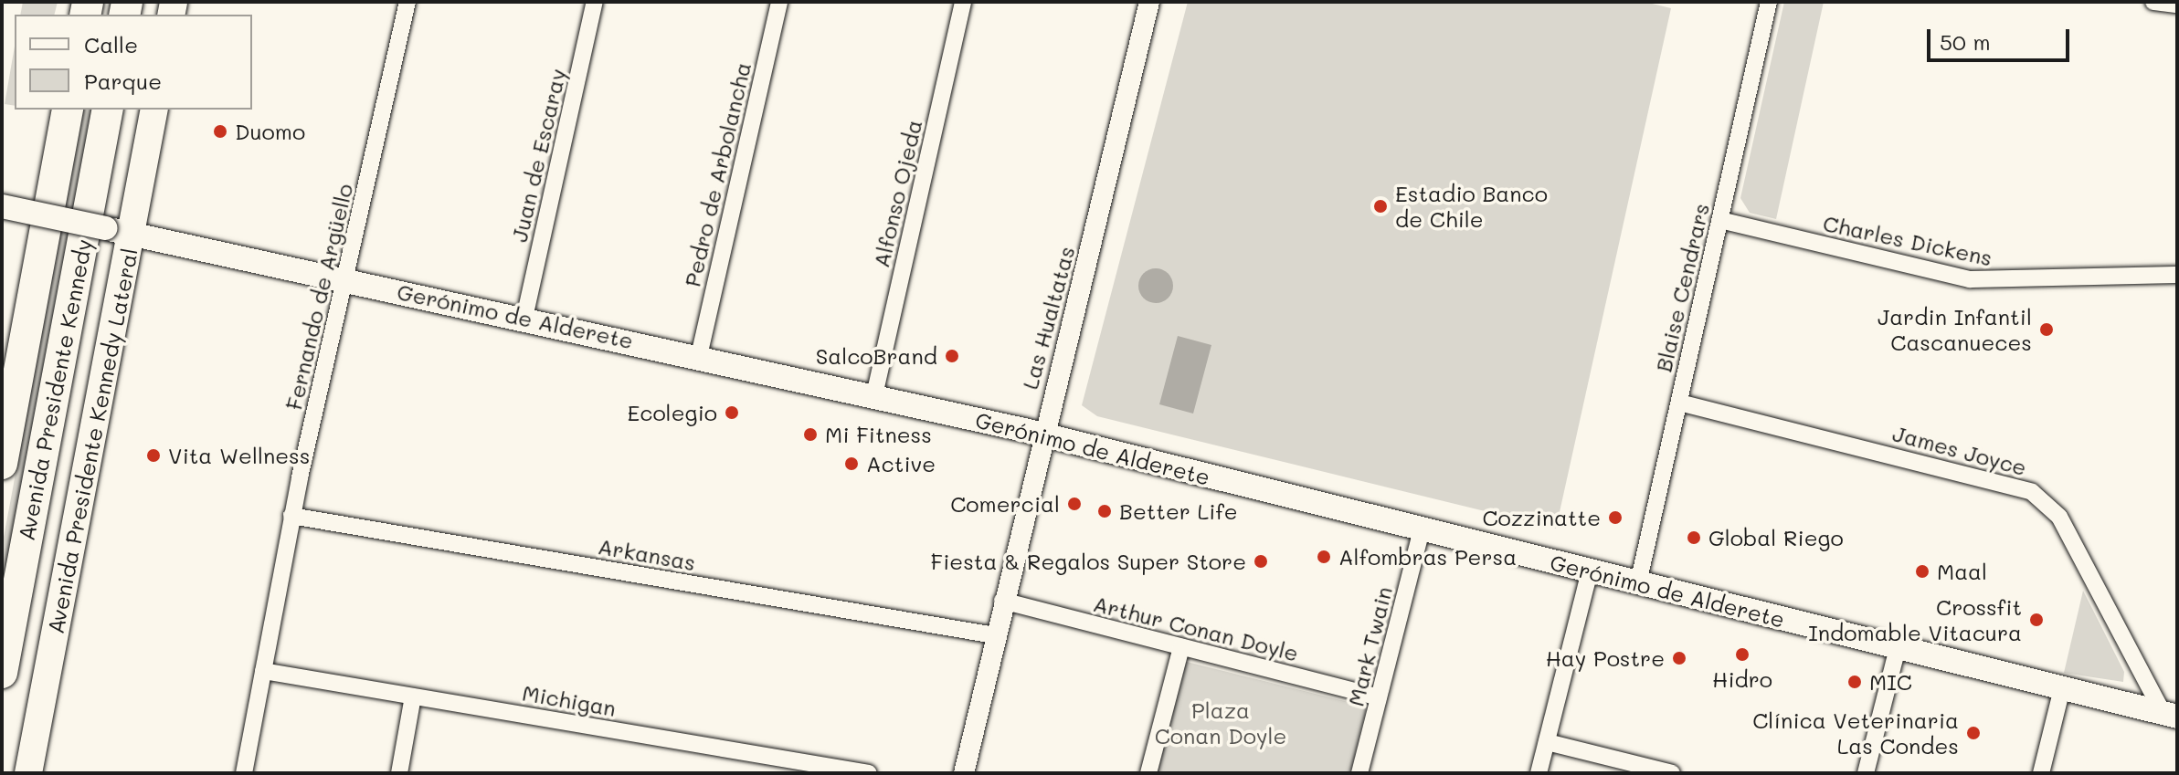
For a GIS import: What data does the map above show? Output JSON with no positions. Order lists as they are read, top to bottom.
{
  "streets": {
    "highway": ["Avenida Presidente Kennedy"],
    "main road": ["Gerónimo de Alderete", "Avenida Presidente Kennedy Lateral"],
    "street": [
      "Juan de Escaray",
      "Pedro de Arbolancha",
      "Alfonso Ojeda",
      "Charles Dickens",
      "Blaise Cendrars",
      "Fernando de Argüello",
      "Las Hualtatas",
      "James Joyce",
      "Arkansas",
      "Arthur Conan Doyle",
      "Mark Twain",
      "Michigan"
    ]
  },
  "crossings": [
    ["Juan de Escaray", "Gerónimo de Alderete"],
    ["Pedro de Arbolancha", "Gerónimo de Alderete"],
    ["Alfonso Ojeda", "Gerónimo de Alderete"],
    ["Charles Dickens", "Blaise Cendrars"],
    ["Blaise Cendrars", "Gerónimo de Alderete"],
    ["Blaise Cendrars", "James Joyce"],
    ["Fernando de Argüello", "Gerónimo de Alderete"],
    ["Fernando de Argüello", "Arkansas"],
    ["Fernando de Argüello", "Michigan"],
    ["Gerónimo de Alderete", "Las Hualtatas"],
    ["Gerónimo de Alderete", "Avenida Presidente Kennedy Lateral"],
    ["Gerónimo de Alderete", "James Joyce"],
    ["Gerónimo de Alderete", "Mark Twain"],
    ["Las Hualtatas", "Arkansas"],
    ["Las Hualtatas", "Arthur Conan Doyle"],
    ["Arthur Conan Doyle", "Mark Twain"]
  ],
  "parks": ["Plaza Conan Doyle"],
  "places": [
    "Duomo",
    "Estadio Banco de Chile",
    "Jardin Infantil Cascanueces",
    "SalcoBrand",
    "Ecolegio",
    "Mi Fitness",
    "Vita Wellness",
    "Active",
    "Comercial",
    "Better Life",
    "Cozzinatte",
    "Global Riego",
    "Alfombras Persa",
    "Fiesta & Regalos Super Store",
    "Maal",
    "Crossfit Indomable Vitacura",
    "Hidro",
    "Hay Postre",
    "MIC",
    "Clínica Veterinaria Las Condes"
  ],
  "legend": ["Calle", "Parque"],
  "scale_bar": "50 m"
}
